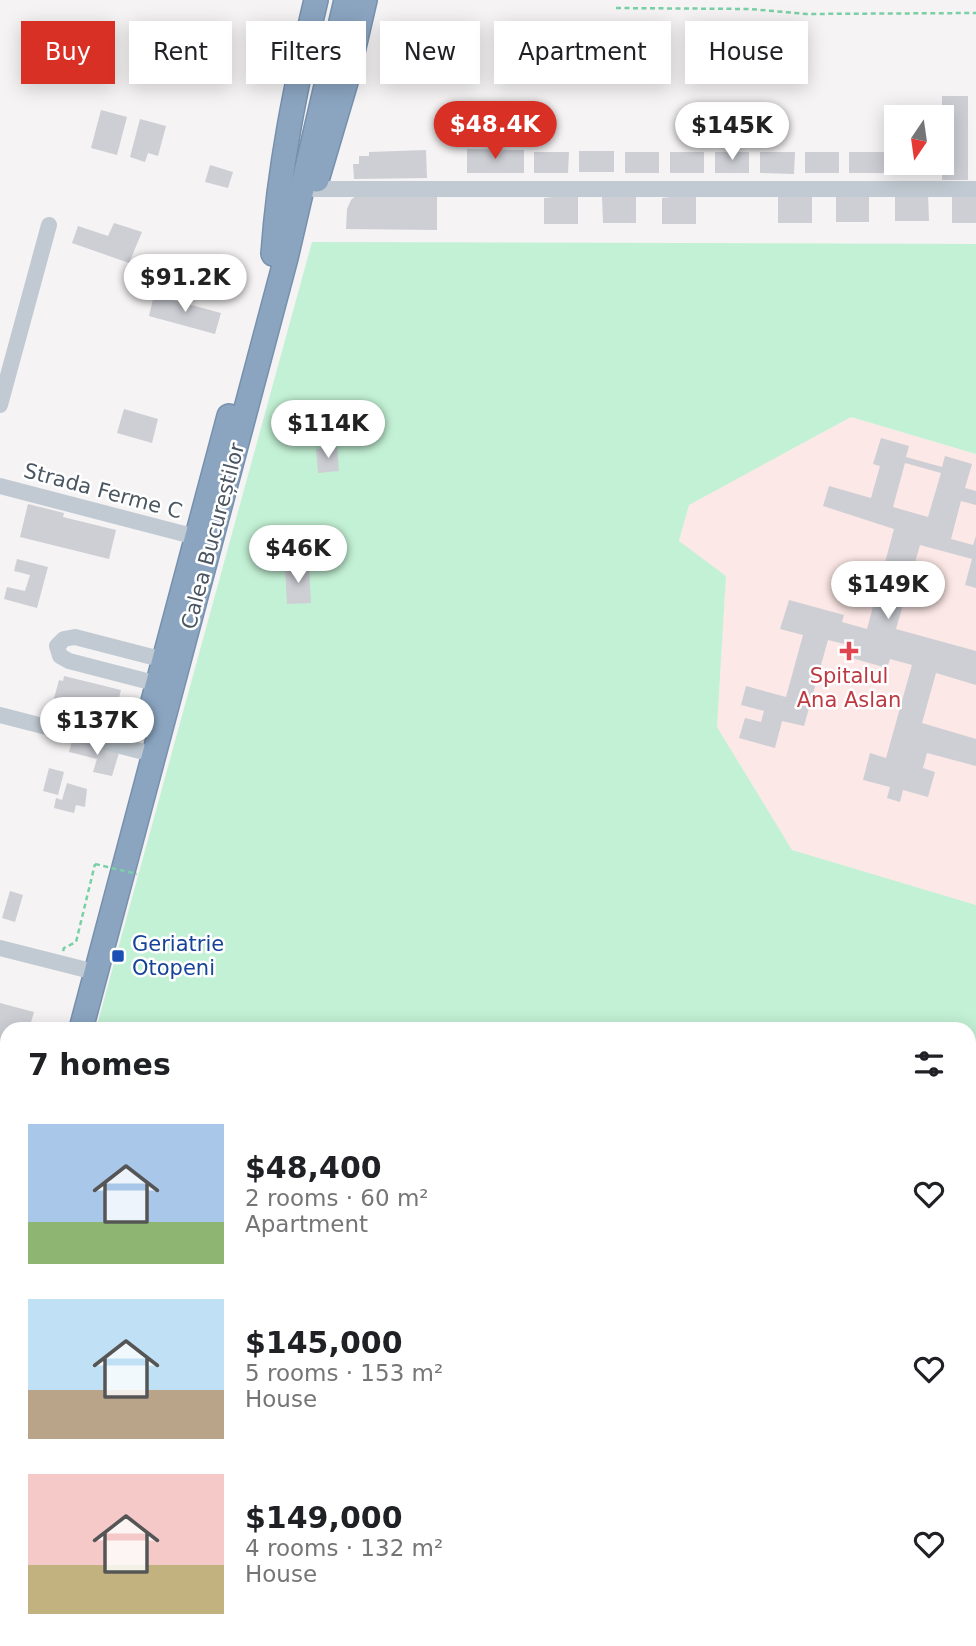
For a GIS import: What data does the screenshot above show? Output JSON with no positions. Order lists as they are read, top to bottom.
{
  "streets": {
    "highway": ["Calea Bucureștilor"],
    "street": ["Strada Ferme C"]
  },
  "crossings": [
    ["Strada Ferme C", "Calea Bucureștilor"]
  ],
  "places": {
    "health": ["Spitalul Ana Aslan"],
    "transit": ["Geriatrie Otopeni"]
  },
  "north": "bottom",
  "page": {
    "chip": [
      "Buy",
      "Rent",
      "Filters",
      "New",
      "Apartment",
      "House"
    ],
    "price": [
      "$48.4K",
      "$145K",
      "$91.2K",
      "$114K",
      "$46K",
      "$149K",
      "$137K"
    ],
    "heading": "7 homes",
    "list": [
      {
        "name": "$48,400",
        "note": "2 rooms · 60 m² · Apartment"
      },
      {
        "name": "$145,000",
        "note": "5 rooms · 153 m² · House"
      },
      {
        "name": "$149,000",
        "note": "4 rooms · 132 m² · House"
      }
    ]
  }
}
